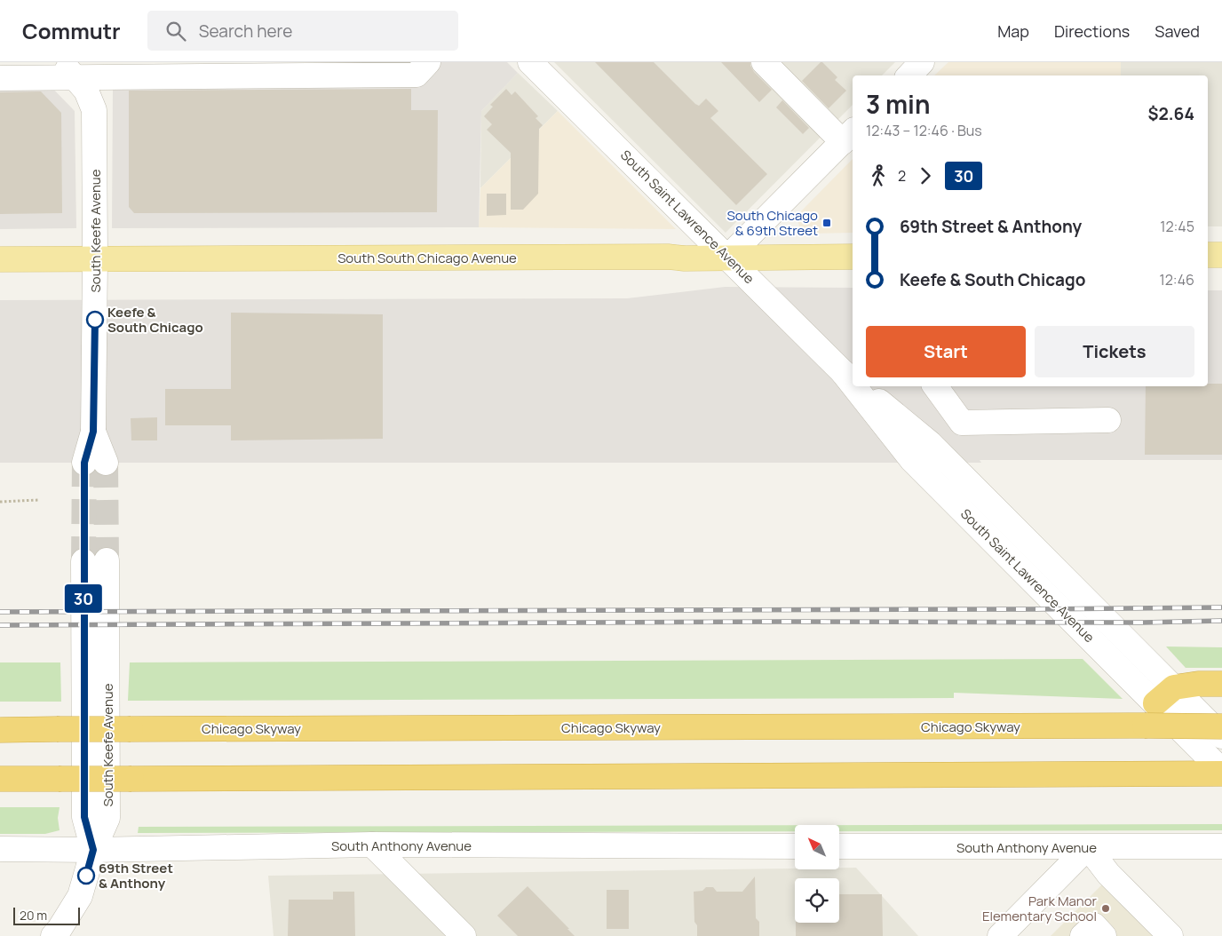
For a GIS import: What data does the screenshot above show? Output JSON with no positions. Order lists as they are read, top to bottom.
{
  "streets": {
    "highway": ["Chicago Skyway"],
    "main road": ["South South Chicago Avenue"],
    "street": ["South Saint Lawrence Avenue", "South Keefe Avenue", "South Anthony Avenue"]
  },
  "crossings": [
    ["South Saint Lawrence Avenue", "South South Chicago Avenue"],
    ["South Keefe Avenue", "South South Chicago Avenue"],
    ["South Keefe Avenue", "South Anthony Avenue"]
  ],
  "places": {
    "transit": ["South Chicago & 69th Street"],
    "other": ["Keefe & South Chicago", "69th Street & Anthony", "Park Manor Elementary School"]
  },
  "lines": ["bus line 30"],
  "scale_bar": "20 m",
  "north": "top left",
  "page": {
    "header": "Commutr",
    "search": "Search here",
    "nav": ["Map", "Directions", "Saved"],
    "on_map": "30",
    "heading": ["3 min", "12:43 – 12:46 · Bus", "$2.64"],
    "legs": ["2", "30"],
    "list": [
      {
        "name": "69th Street & Anthony",
        "value": "12:45"
      },
      {
        "name": "Keefe & South Chicago",
        "value": "12:46"
      }
    ],
    "buttons": ["Start", "Tickets"],
    "scale": "20 m"
  }
}
